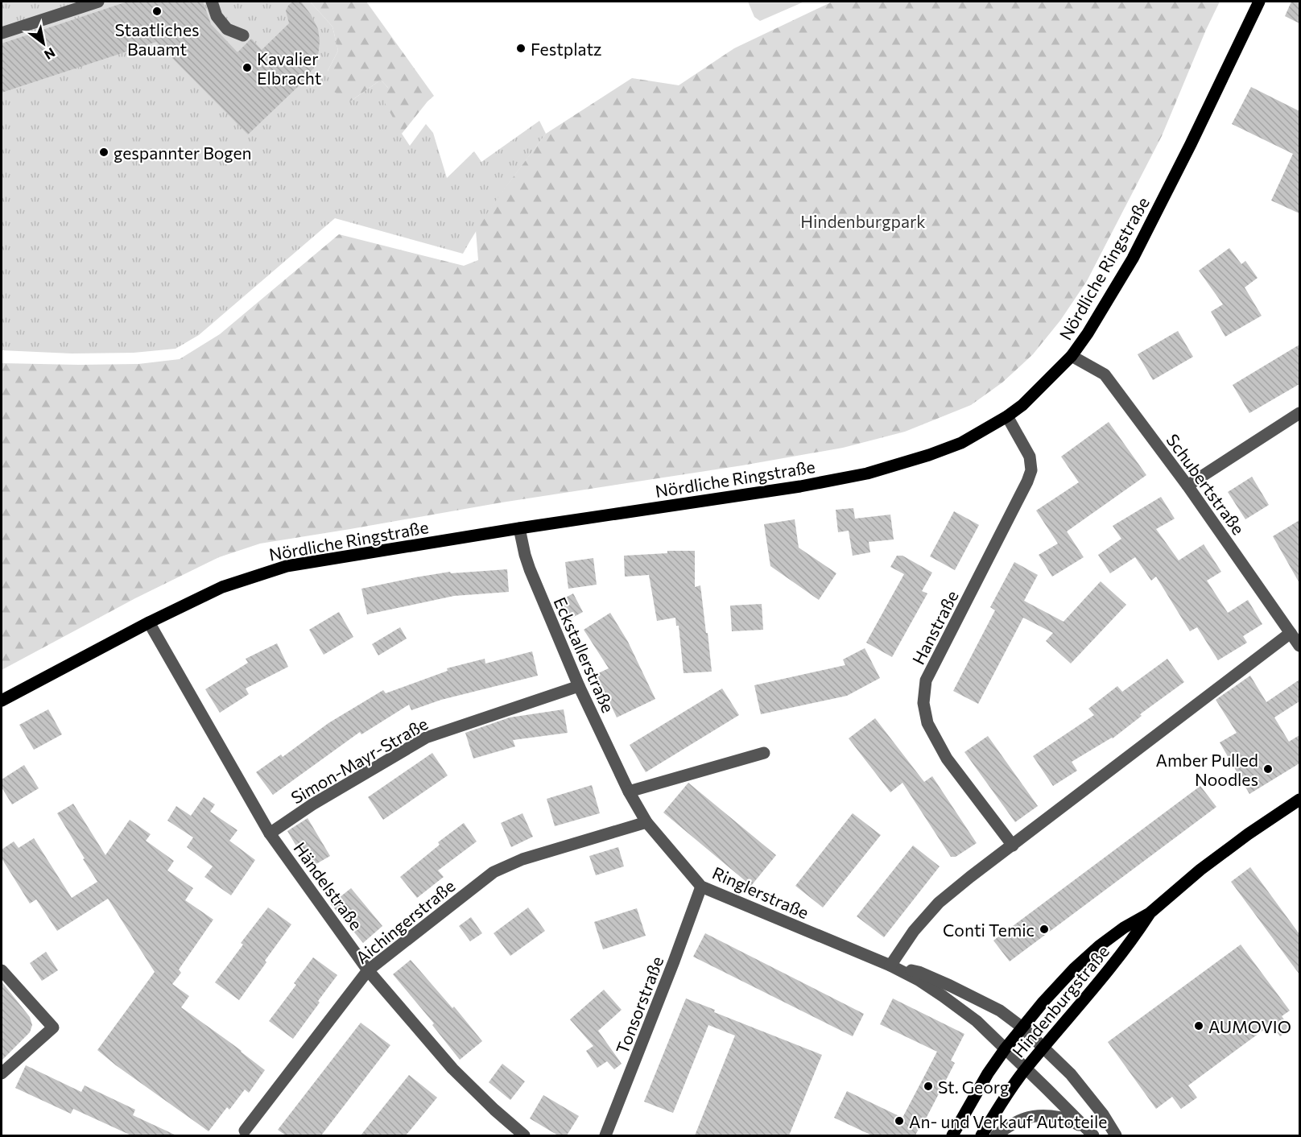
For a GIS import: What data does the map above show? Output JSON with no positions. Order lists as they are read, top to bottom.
{
  "streets": {
    "main road": ["Nördliche Ringstraße", "Hindenburgstraße"],
    "street": [
      "Schubertstraße",
      "Hanstraße",
      "Eckstallerstraße",
      "Simon-Mayr-Straße",
      "Händelstraße",
      "Ringlerstraße",
      "Aichingerstraße",
      "Tonsorstraße"
    ]
  },
  "crossings": [
    ["Nördliche Ringstraße", "Schubertstraße"],
    ["Nördliche Ringstraße", "Hanstraße"],
    ["Nördliche Ringstraße", "Eckstallerstraße"],
    ["Nördliche Ringstraße", "Händelstraße"],
    ["Eckstallerstraße", "Simon-Mayr-Straße"],
    ["Eckstallerstraße", "Ringlerstraße"],
    ["Simon-Mayr-Straße", "Händelstraße"],
    ["Händelstraße", "Aichingerstraße"],
    ["Ringlerstraße", "Aichingerstraße"],
    ["Ringlerstraße", "Hindenburgstraße"],
    ["Ringlerstraße", "Tonsorstraße"]
  ],
  "parks": ["Hindenburgpark"],
  "places": [
    "Staatliches Bauamt",
    "Festplatz",
    "Kavalier Elbracht",
    "gespannter Bogen",
    "Amber Pulled Noodles",
    "Conti Temic",
    "AUMOVIO",
    "St. Georg",
    "An- und Verkauf Autoteile"
  ],
  "north": "bottom right"
}
